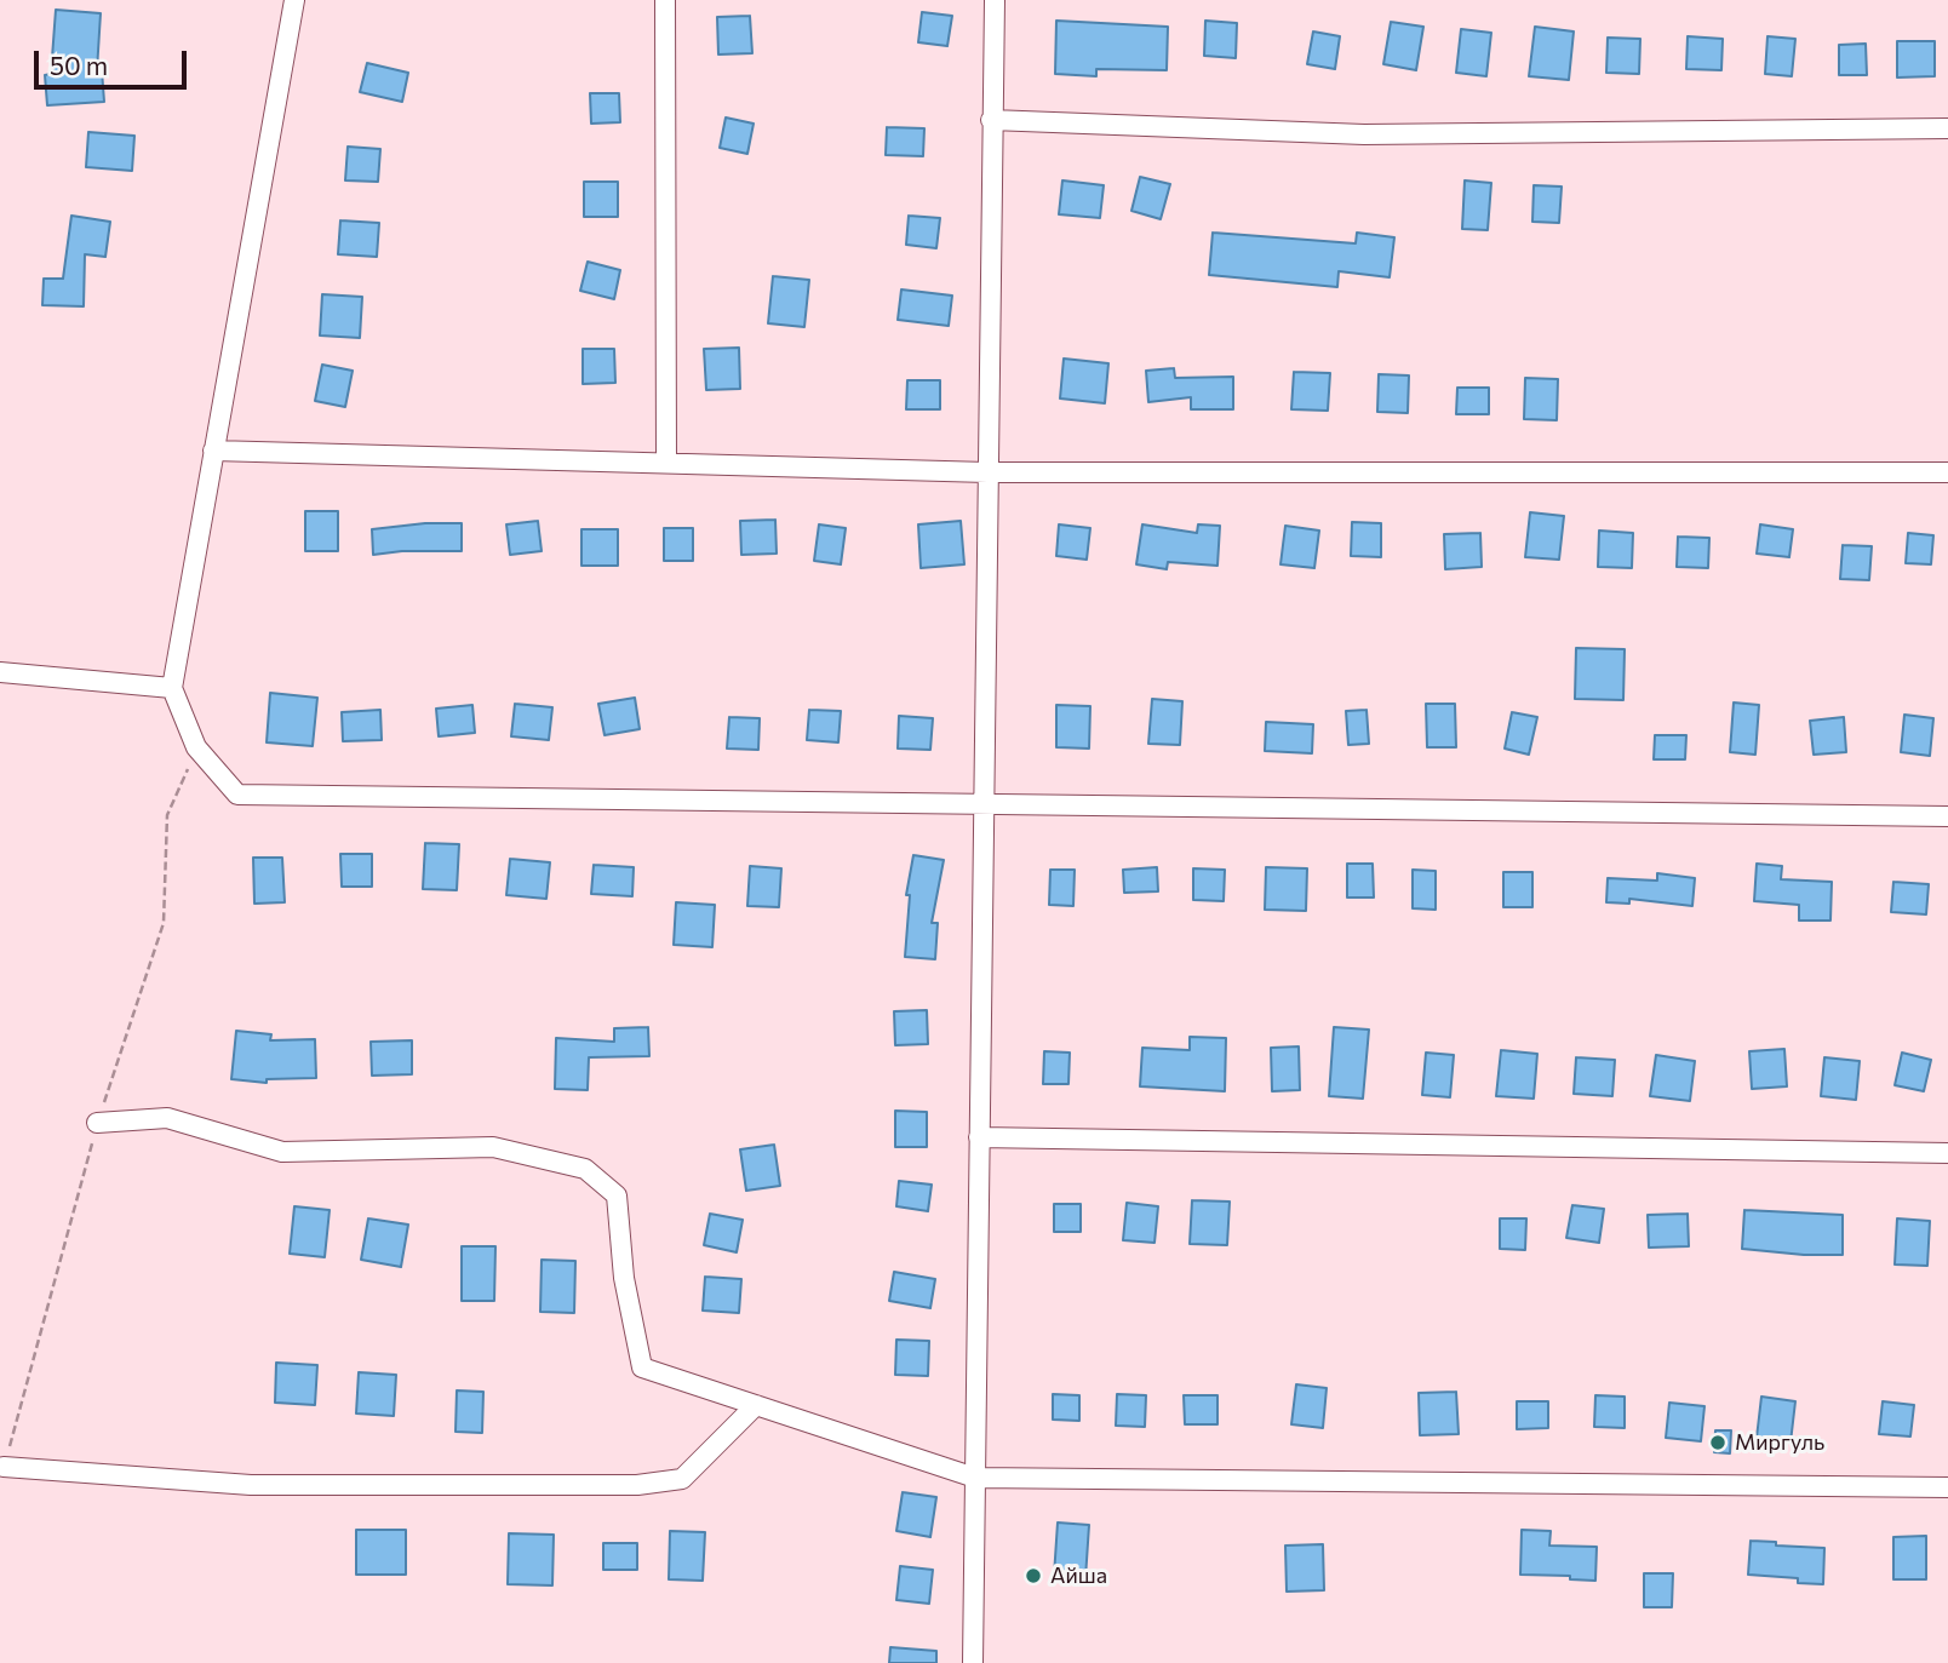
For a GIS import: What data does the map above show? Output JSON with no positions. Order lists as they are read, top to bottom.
{
  "places": ["Миргуль", "Айша"],
  "scale_bar": "50 m"
}
